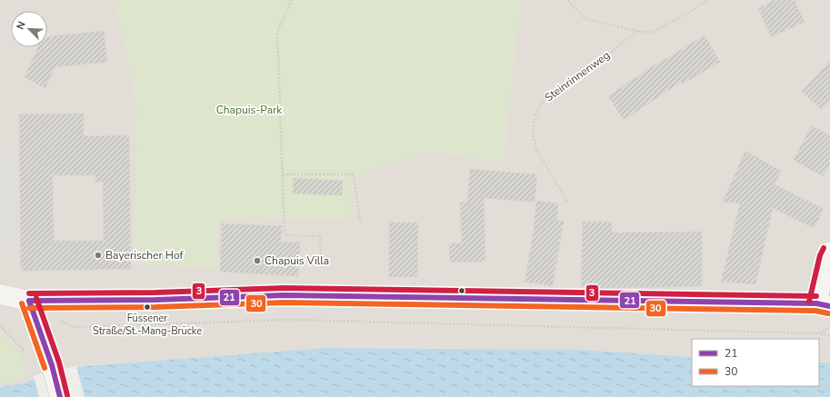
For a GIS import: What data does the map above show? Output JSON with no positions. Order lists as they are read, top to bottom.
{
  "streets": {
    "path": ["Steinrinnenweg"]
  },
  "parks": ["Chapuis-Park"],
  "places": ["Bayerischer Hof", "Chapuis Villa", "Füssener Straße/St.-Mang-Brücke"],
  "lines": ["transit line 3", "transit line 21", "transit line 30"],
  "legend": ["21", "30"],
  "north": "top left"
}
